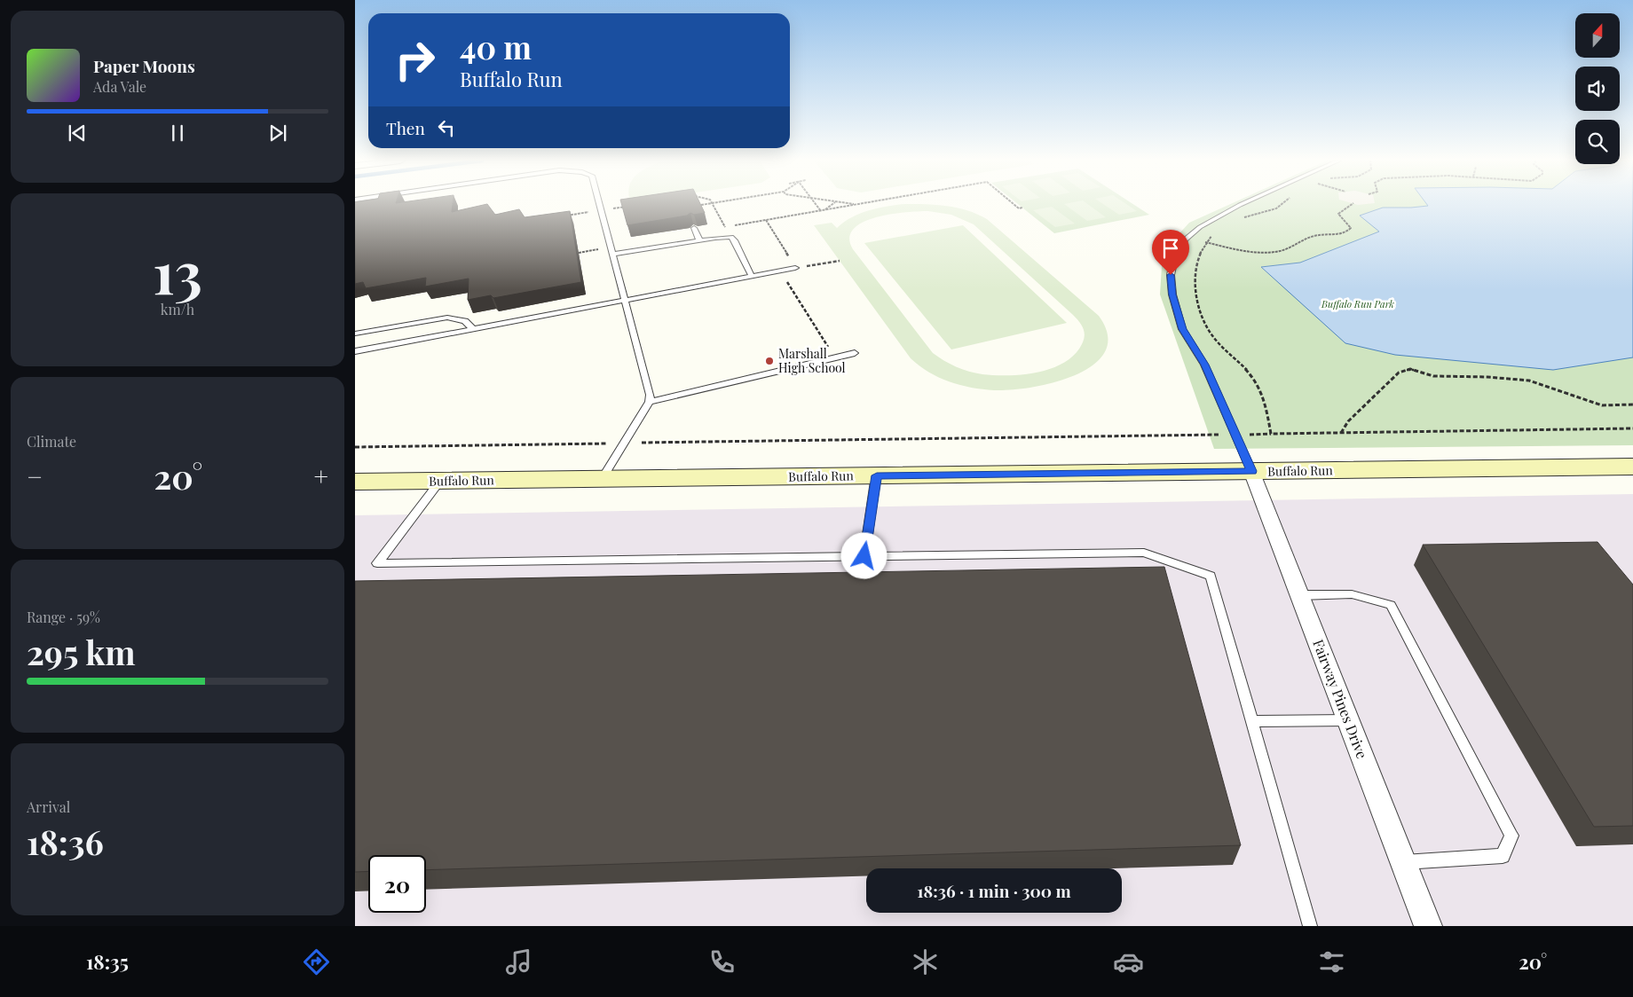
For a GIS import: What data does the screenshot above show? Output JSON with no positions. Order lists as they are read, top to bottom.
{
  "streets": {
    "street": ["Buffalo Run", "Fairway Pines Drive"]
  },
  "crossings": [
    ["Buffalo Run", "Fairway Pines Drive"]
  ],
  "parks": ["Buffalo Run Park"],
  "places": ["Marshall High School"],
  "north": "top",
  "page": {
    "turn": ["40 m", "Buffalo Run"],
    "song": ["Paper Moons", "Ada Vale"],
    "then": "Then",
    "tile": [
      ["13", "km/h"],
      "Climate",
      ["Range · 59%", "295 km"],
      ["Arrival", "18:36"]
    ],
    "heat": ["−", "20°", "+"],
    "limit": "20",
    "trip": "18:36 · 1 min · 300 m",
    "tabs": ["18:35", "20°"]
  }
}
